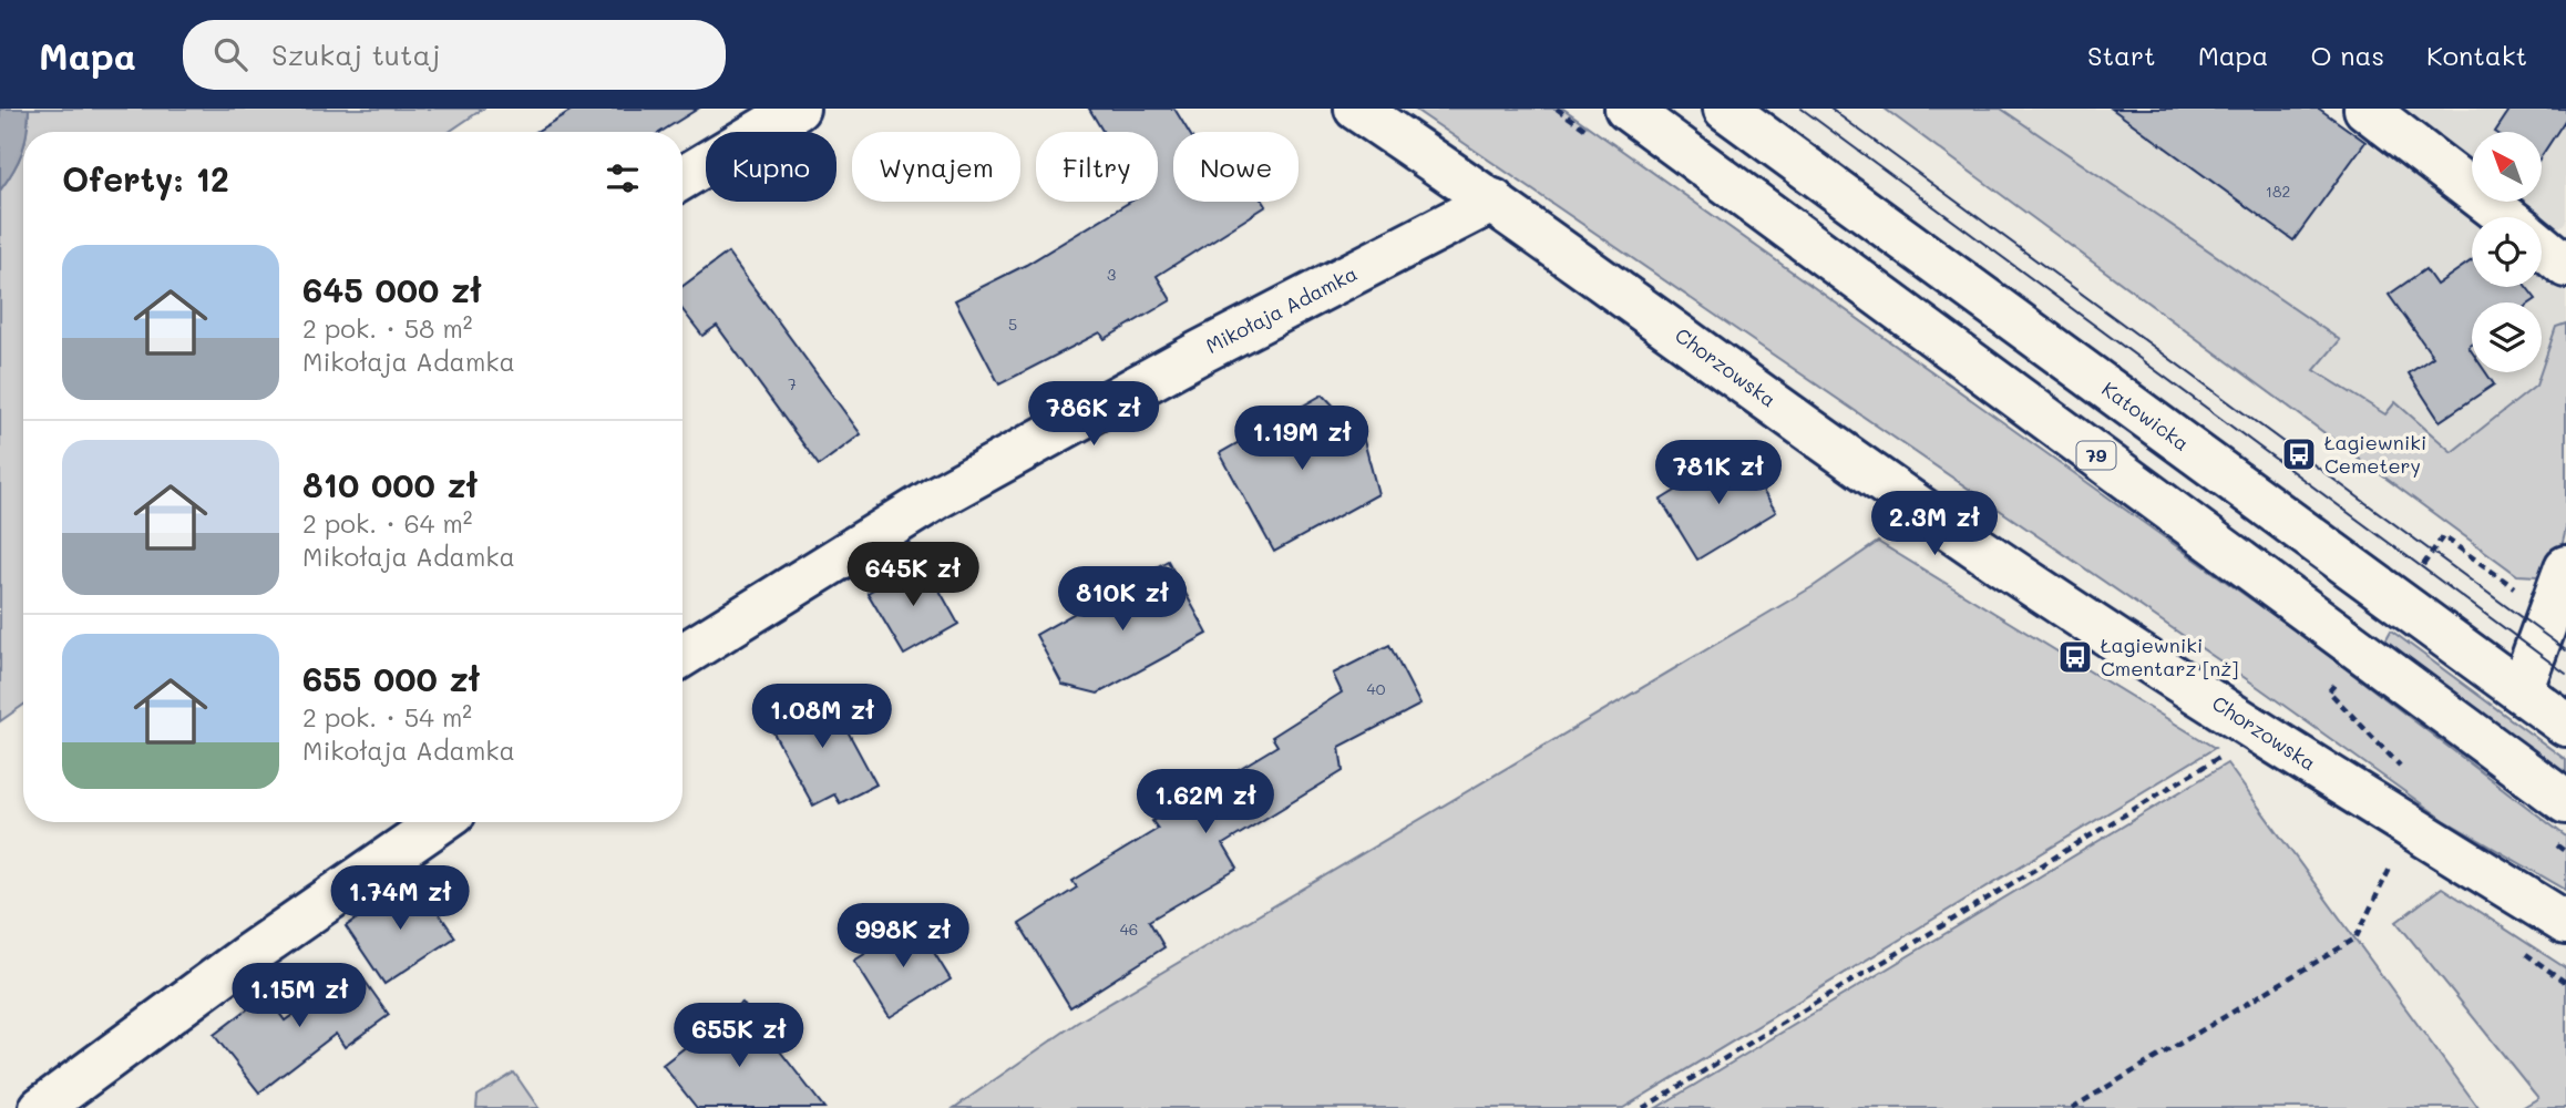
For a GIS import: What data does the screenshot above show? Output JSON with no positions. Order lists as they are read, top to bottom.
{
  "streets": {
    "street": [
      "Mikołaja Adamka",
      "Chorzowska",
      "Katowicka",
      "79"
    ]
  },
  "crossings": [
    ["Mikołaja Adamka", "Chorzowska"]
  ],
  "places": {
    "bus stop": ["Łagiewniki Cemetery", "Łagiewniki Cmentarz [nż]"]
  },
  "house_numbers": [
    "182",
    "3",
    "5",
    "7",
    "40",
    "46"
  ],
  "north": "top left",
  "page": {
    "header": "Mapa",
    "search": "Szukaj tutaj",
    "nav": [
      "Start",
      "Mapa",
      "O nas",
      "Kontakt"
    ],
    "chip": [
      "Kupno",
      "Wynajem",
      "Filtry",
      "Nowe"
    ],
    "heading": "Oferty: 12",
    "list": [
      {
        "name": "645 000 zł",
        "note": "2 pok. · 58 m² · Mikołaja Adamka"
      },
      {
        "name": "810 000 zł",
        "note": "2 pok. · 64 m² · Mikołaja Adamka"
      },
      {
        "name": "655 000 zł",
        "note": "2 pok. · 54 m² · Mikołaja Adamka"
      }
    ],
    "price": [
      "786K zł",
      "1.19M zł",
      "781K zł",
      "2.3M zł",
      "645K zł",
      "810K zł",
      "1.08M zł",
      "1.62M zł",
      "1.74M zł",
      "998K zł",
      "1.15M zł",
      "655K zł"
    ]
  }
}
